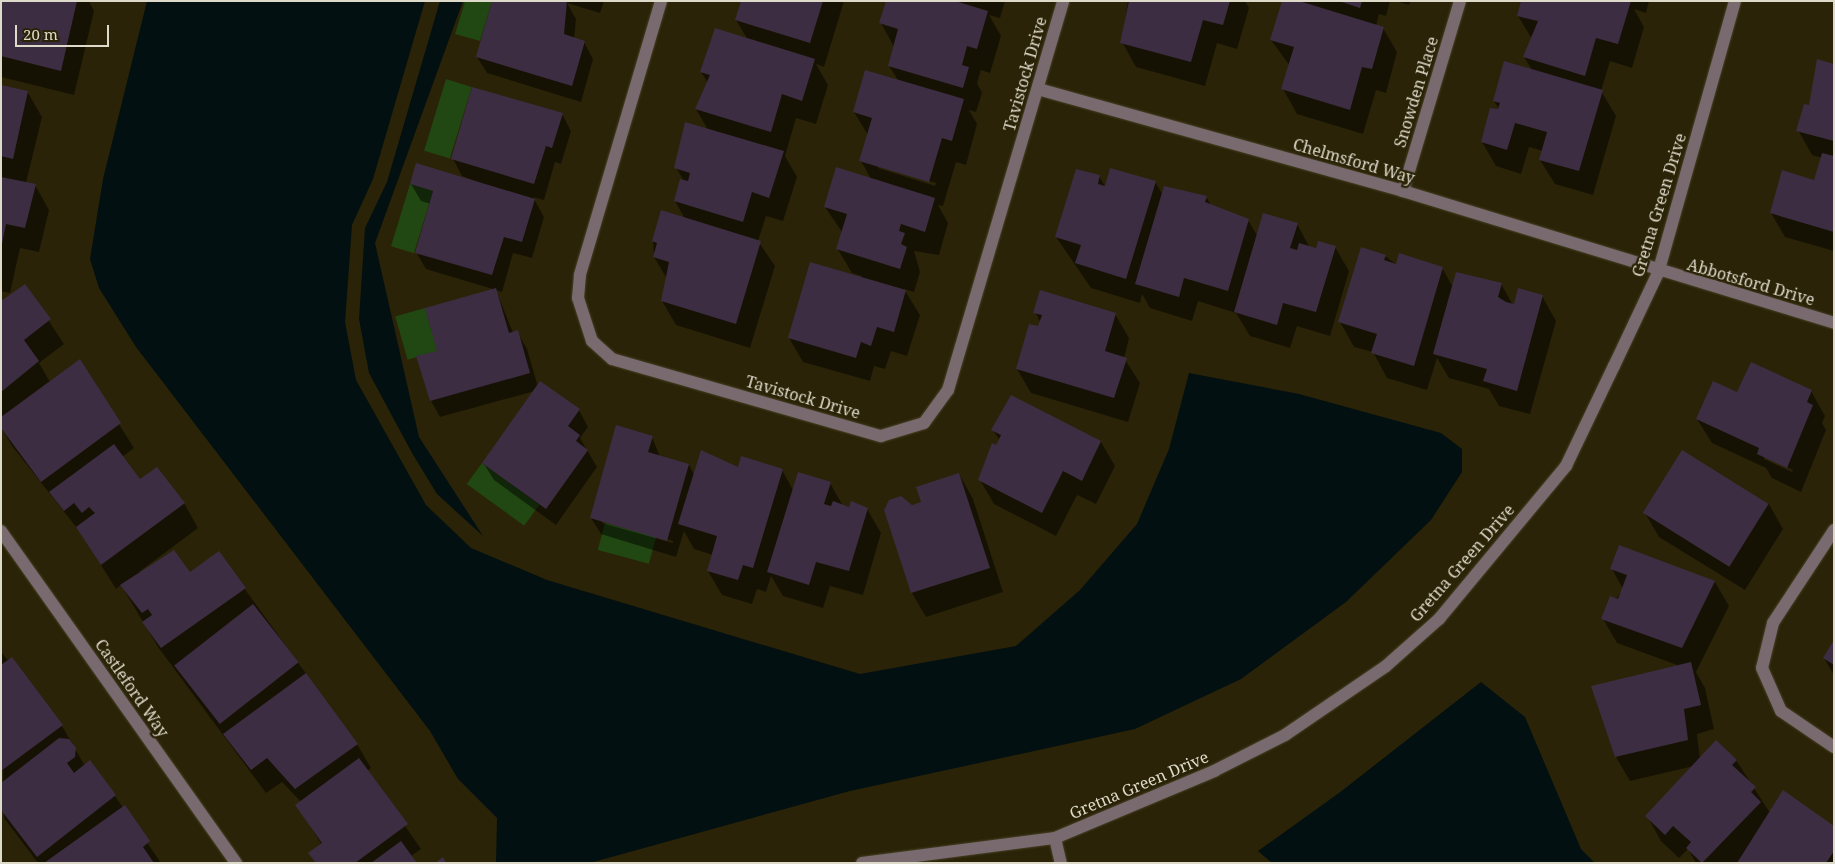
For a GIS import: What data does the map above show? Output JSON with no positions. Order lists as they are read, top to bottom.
{
  "streets": {
    "street": [
      "Tavistock Drive",
      "Snowden Place",
      "Chelmsford Way",
      "Gretna Green Drive",
      "Abbotsford Drive",
      "Castleford Way"
    ]
  },
  "crossings": [
    ["Tavistock Drive", "Chelmsford Way"],
    ["Snowden Place", "Chelmsford Way"],
    ["Chelmsford Way", "Gretna Green Drive"],
    ["Chelmsford Way", "Abbotsford Drive"],
    ["Gretna Green Drive", "Abbotsford Drive"]
  ],
  "scale_bar": "20 m"
}
